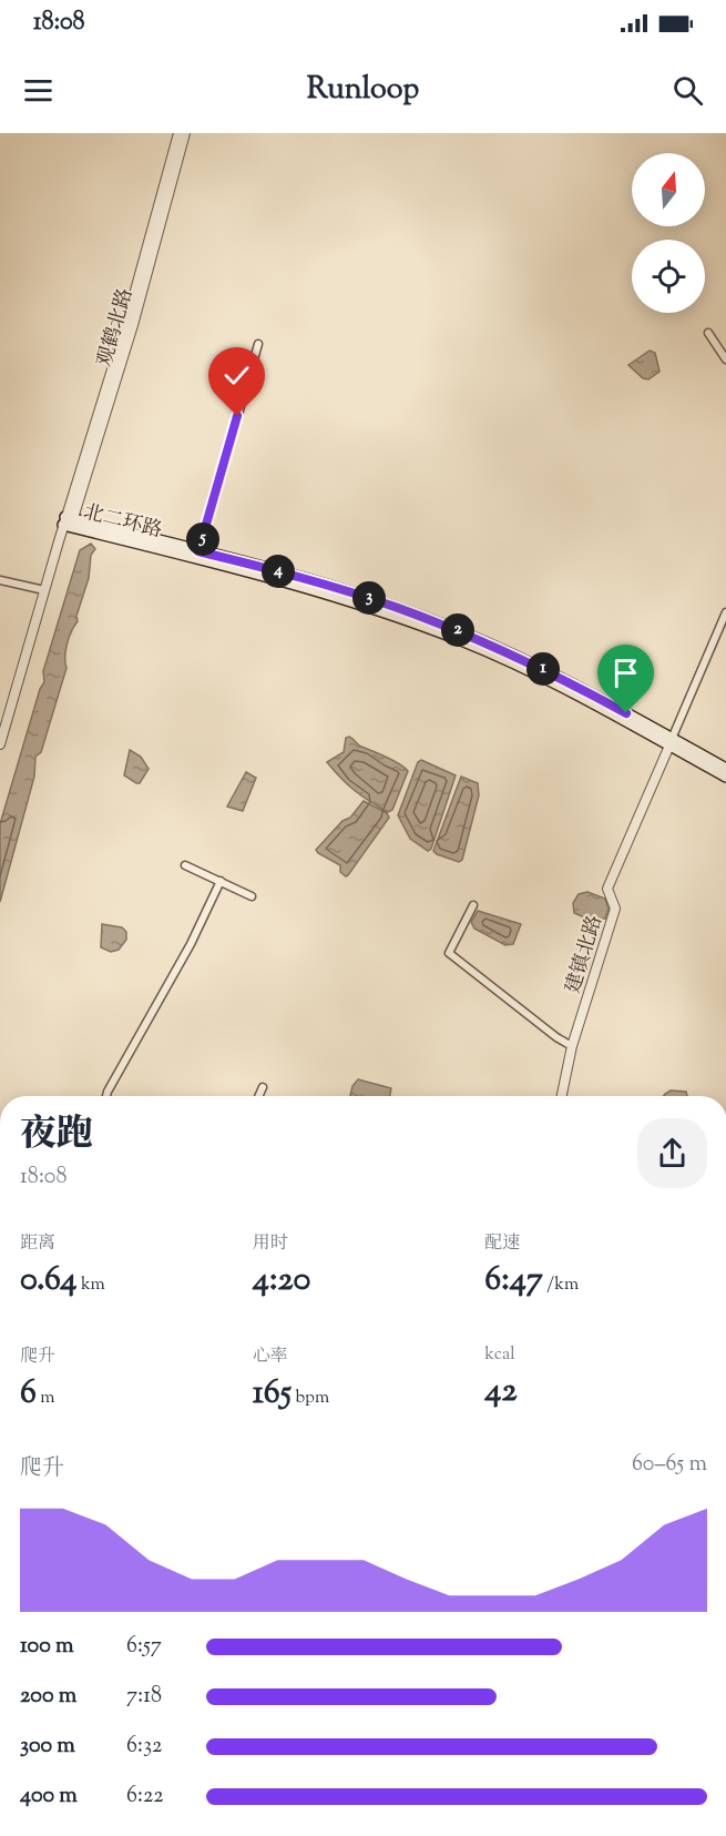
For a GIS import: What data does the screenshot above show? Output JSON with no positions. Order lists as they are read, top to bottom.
{
  "streets": {
    "main road": ["北二环路"],
    "street": ["观鹤北路", "建镇北路"]
  },
  "crossings": [
    ["观鹤北路", "北二环路"],
    ["北二环路", "建镇北路"]
  ],
  "north": "top",
  "page": {
    "status": "18:08",
    "header": "Runloop",
    "pins": [
      "5",
      "4",
      "3",
      "2",
      "1"
    ],
    "heading": ["夜跑", "18:08"],
    "stats": [
      ["距离", "0.64 km"],
      ["用时", "4:20"],
      ["配速", "6:47 /km"],
      ["爬升", "6 m"],
      ["心率", "165 bpm"],
      ["kcal", "42"]
    ],
    "chart": ["爬升", "60–65 m"],
    "list": [
      {
        "name": "100 m",
        "note": "6:57"
      },
      {
        "name": "200 m",
        "note": "7:18"
      },
      {
        "name": "300 m",
        "note": "6:32"
      },
      {
        "name": "400 m",
        "note": "6:22"
      }
    ]
  }
}
